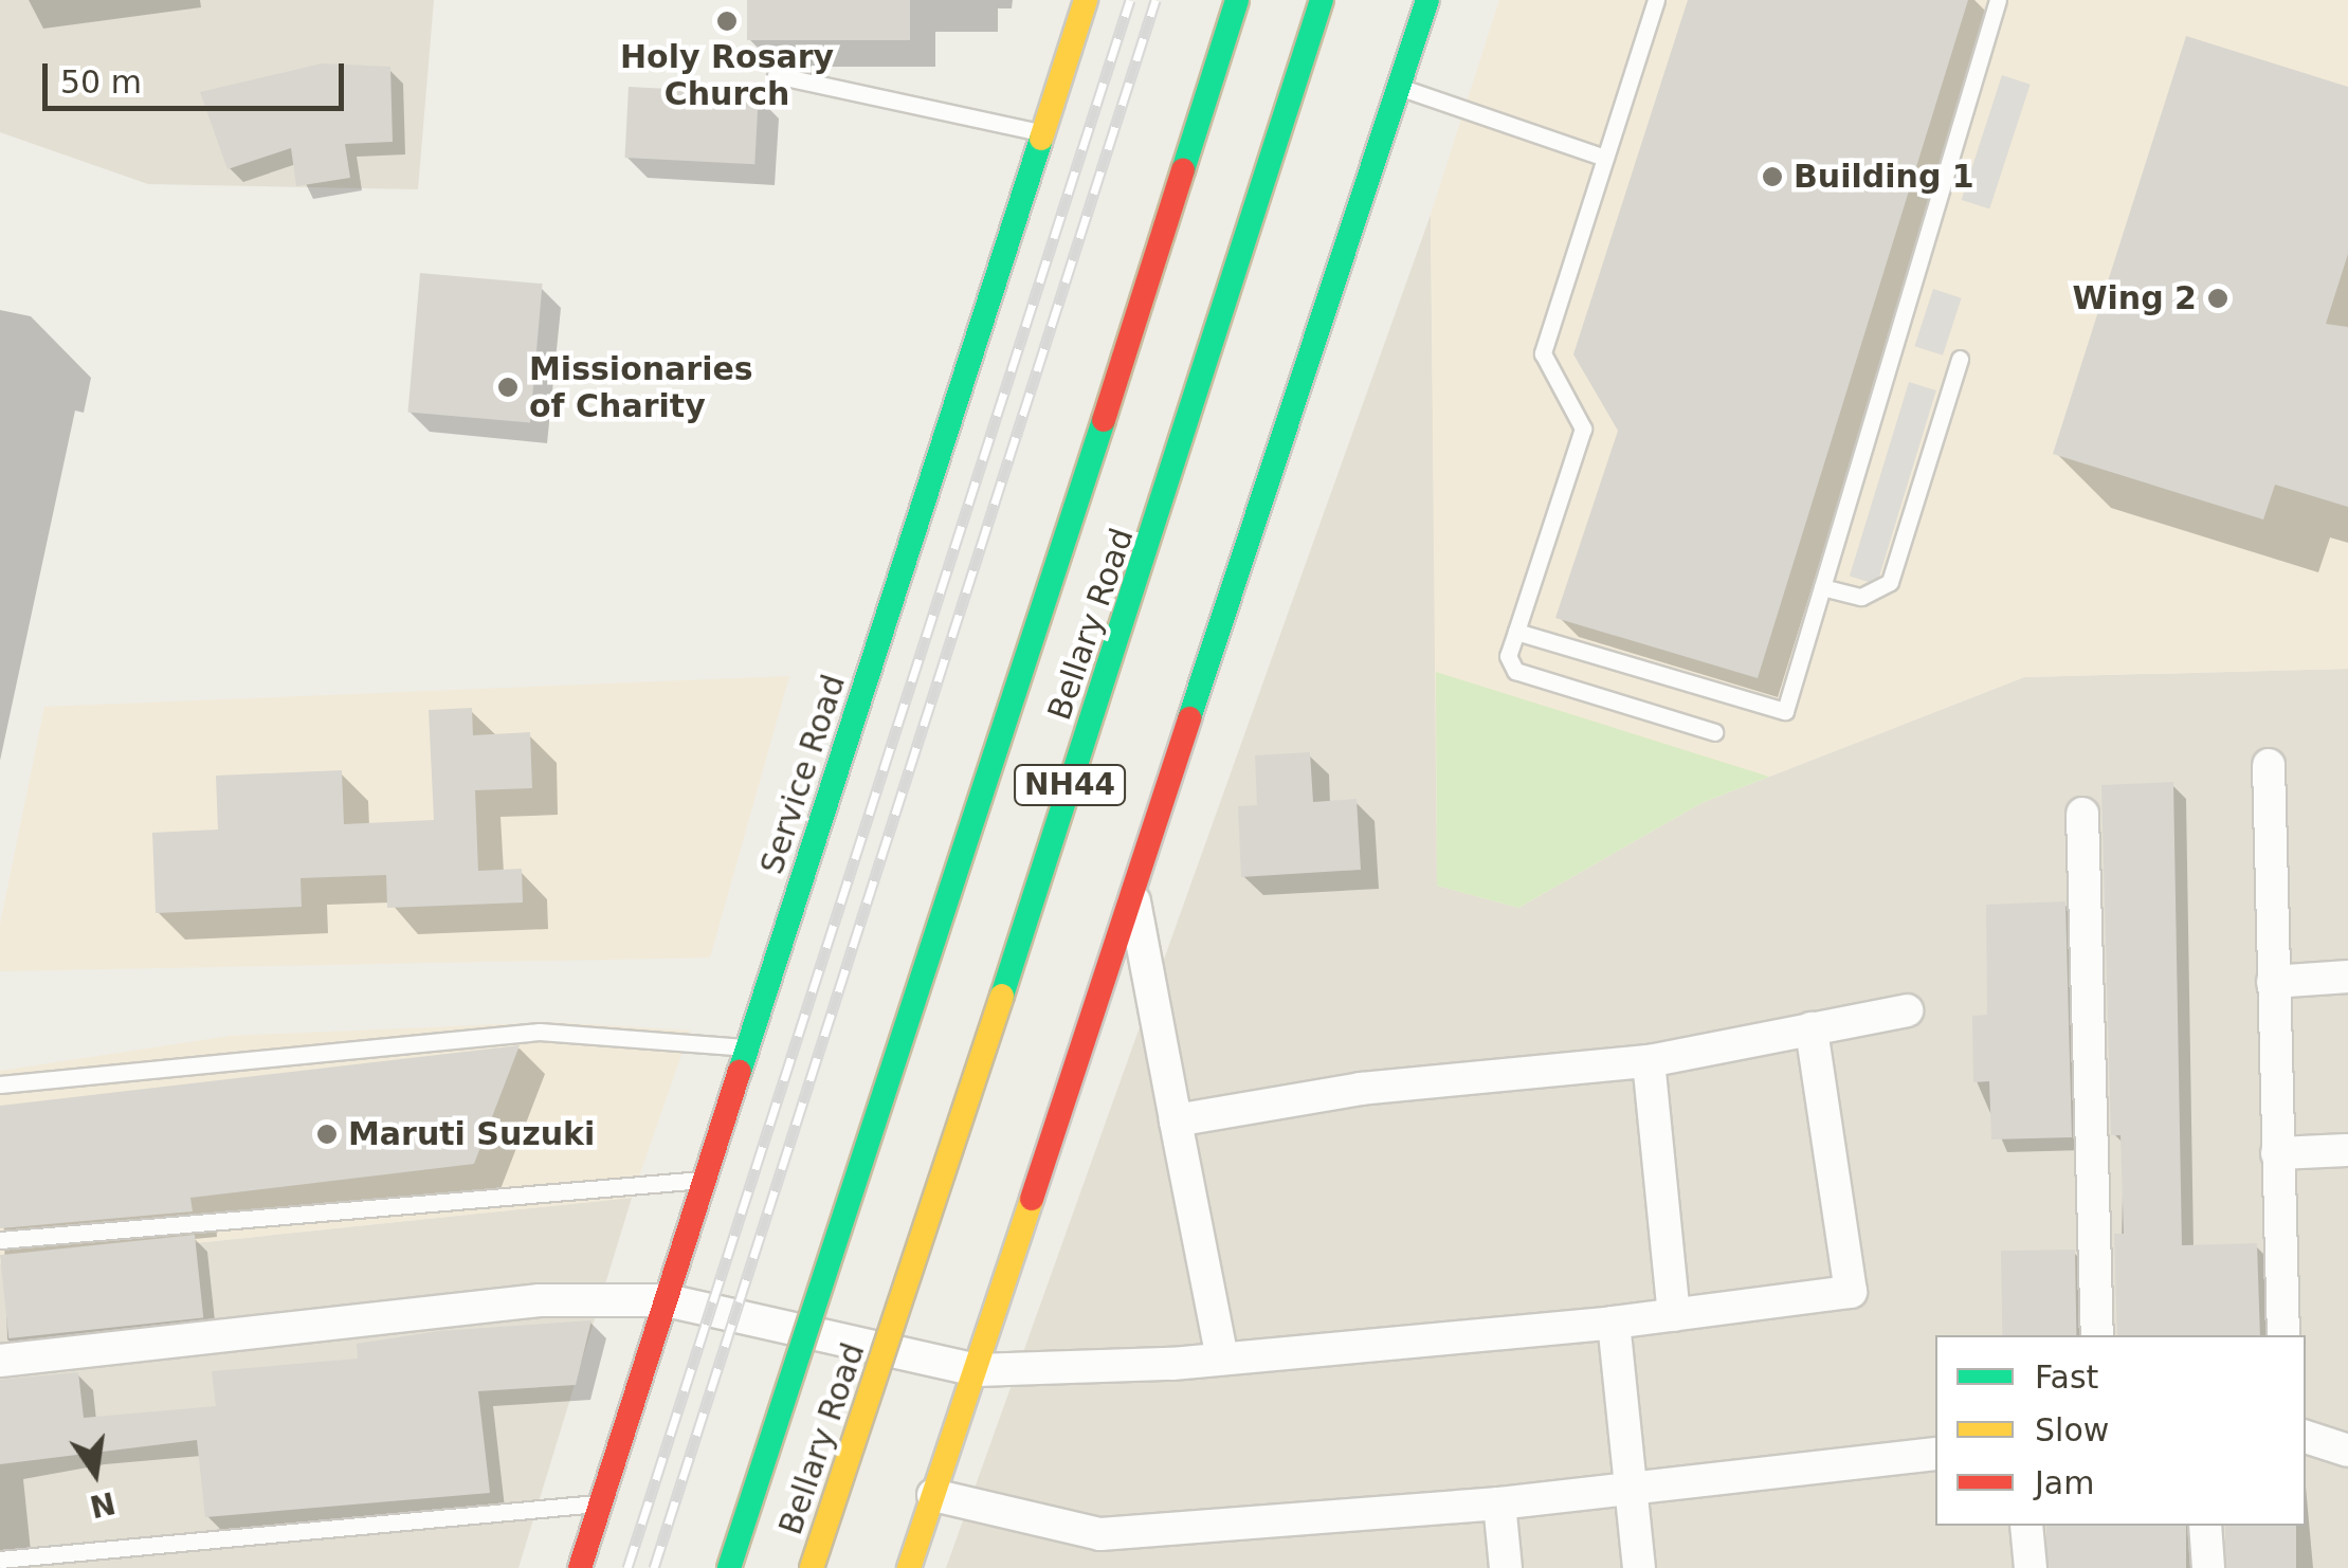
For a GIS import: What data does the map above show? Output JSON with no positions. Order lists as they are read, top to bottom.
{
  "streets": {
    "main road": ["Bellary Road", "Service Road", "NH44"]
  },
  "places": [
    "Holy Rosary Church",
    "Building 1",
    "Wing 2",
    "Missionaries of Charity",
    "Maruti Suzuki"
  ],
  "legend": ["Fast", "Slow", "Jam"],
  "scale_bar": "50 m",
  "north": "bottom"
}
